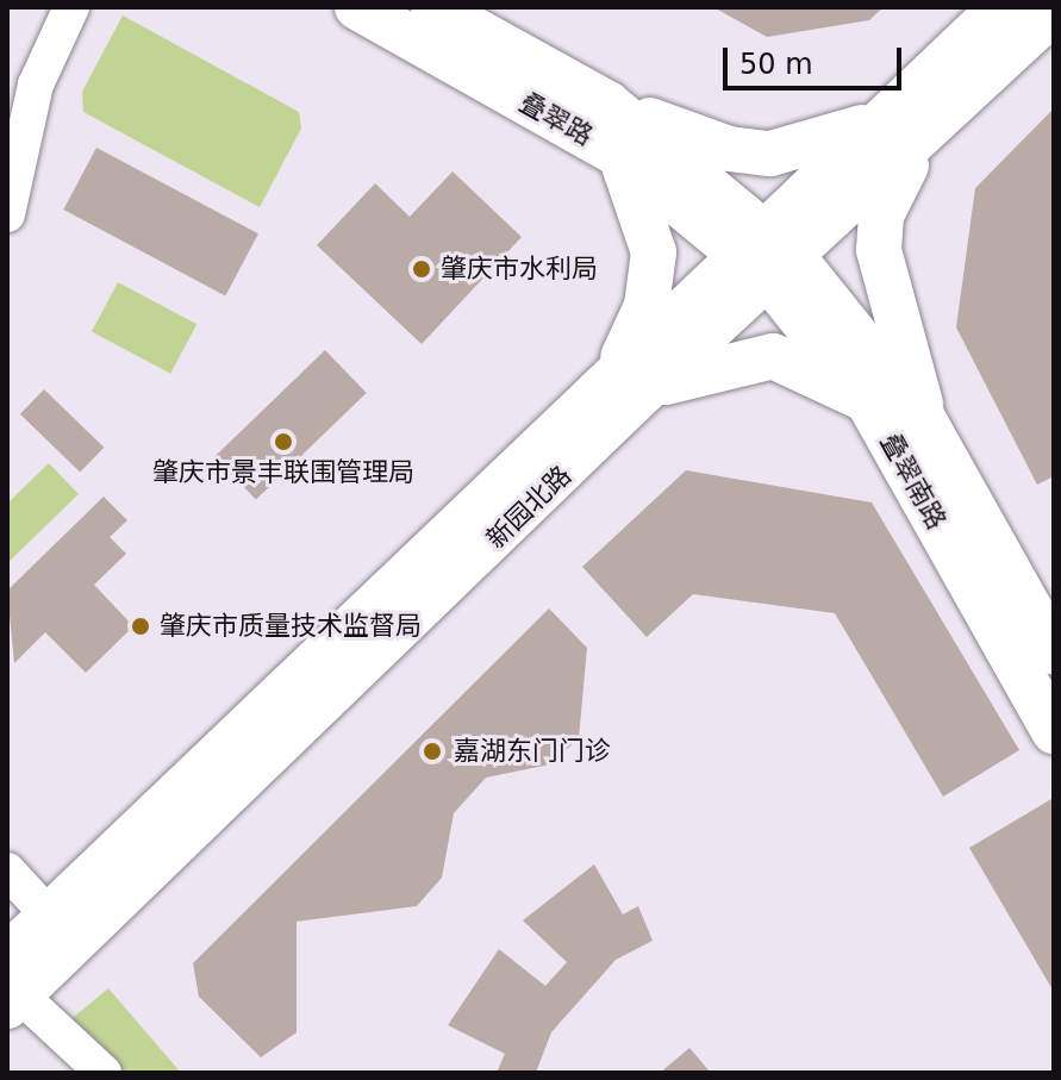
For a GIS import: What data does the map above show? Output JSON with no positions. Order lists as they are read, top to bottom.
{
  "streets": {
    "main road": ["叠翠路", "叠翠南路", "新园北路"]
  },
  "crossings": [
    ["叠翠路", "叠翠南路"],
    ["叠翠路", "新园北路"],
    ["叠翠南路", "新园北路"]
  ],
  "places": [
    "肇庆市水利局",
    "肇庆市景丰联围管理局",
    "肇庆市质量技术监督局",
    "嘉湖东门门诊"
  ],
  "scale_bar": "50 m"
}
